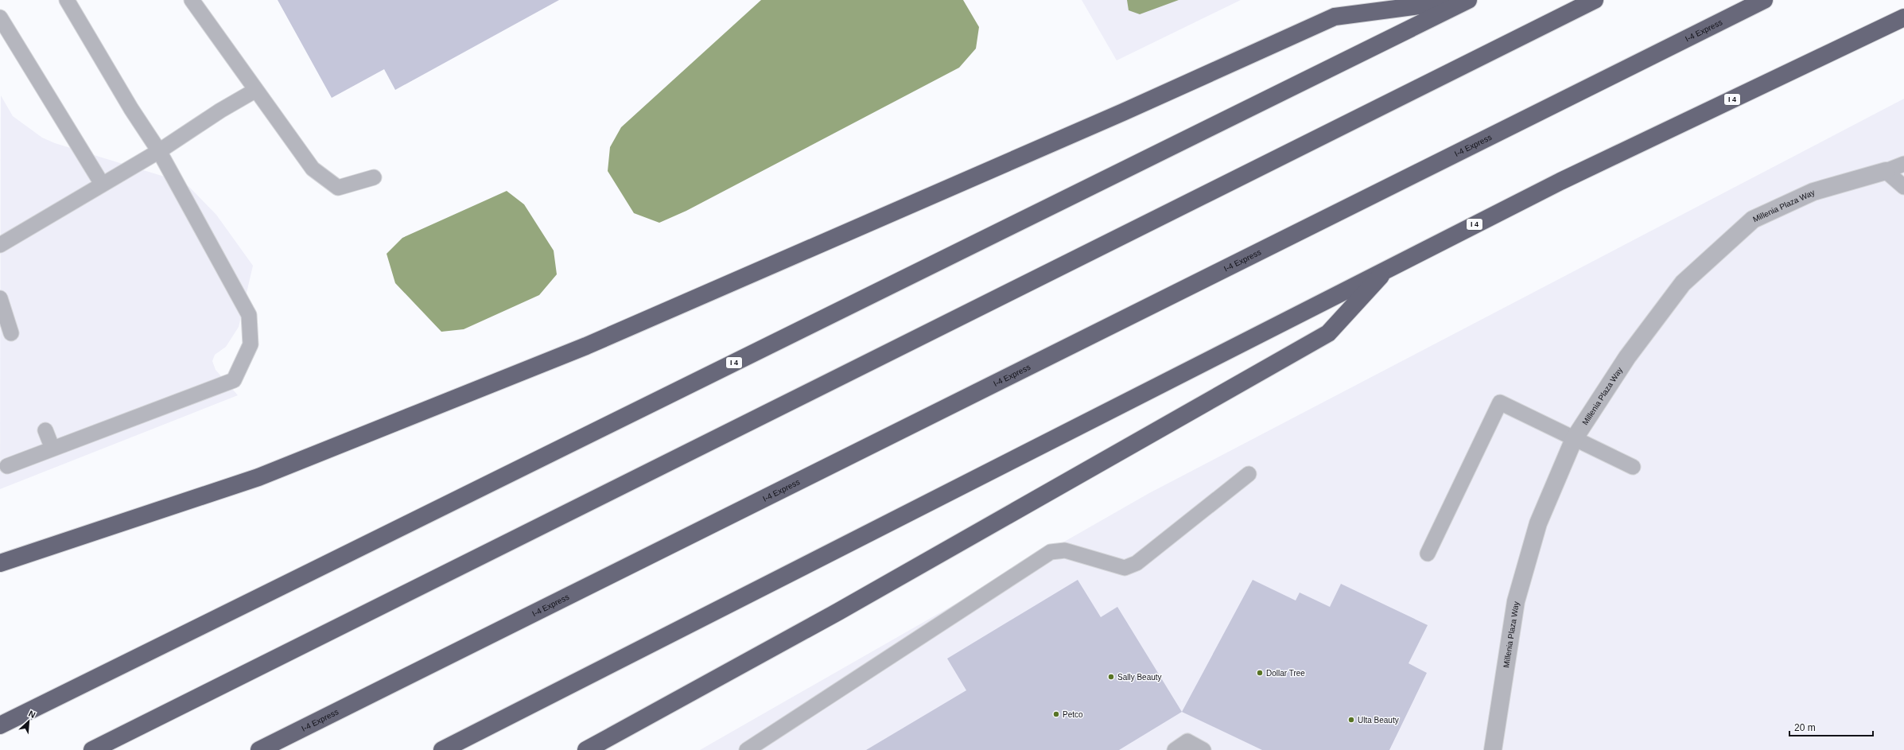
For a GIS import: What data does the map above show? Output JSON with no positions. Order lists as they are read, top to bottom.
{
  "streets": {
    "highway": ["I-4 Express", "I 4"],
    "street": ["Millenia Plaza Way"]
  },
  "places": [
    "Dollar Tree",
    "Sally Beauty",
    "Petco",
    "Ulta Beauty"
  ],
  "scale_bar": "20 m",
  "north": "top right"
}
